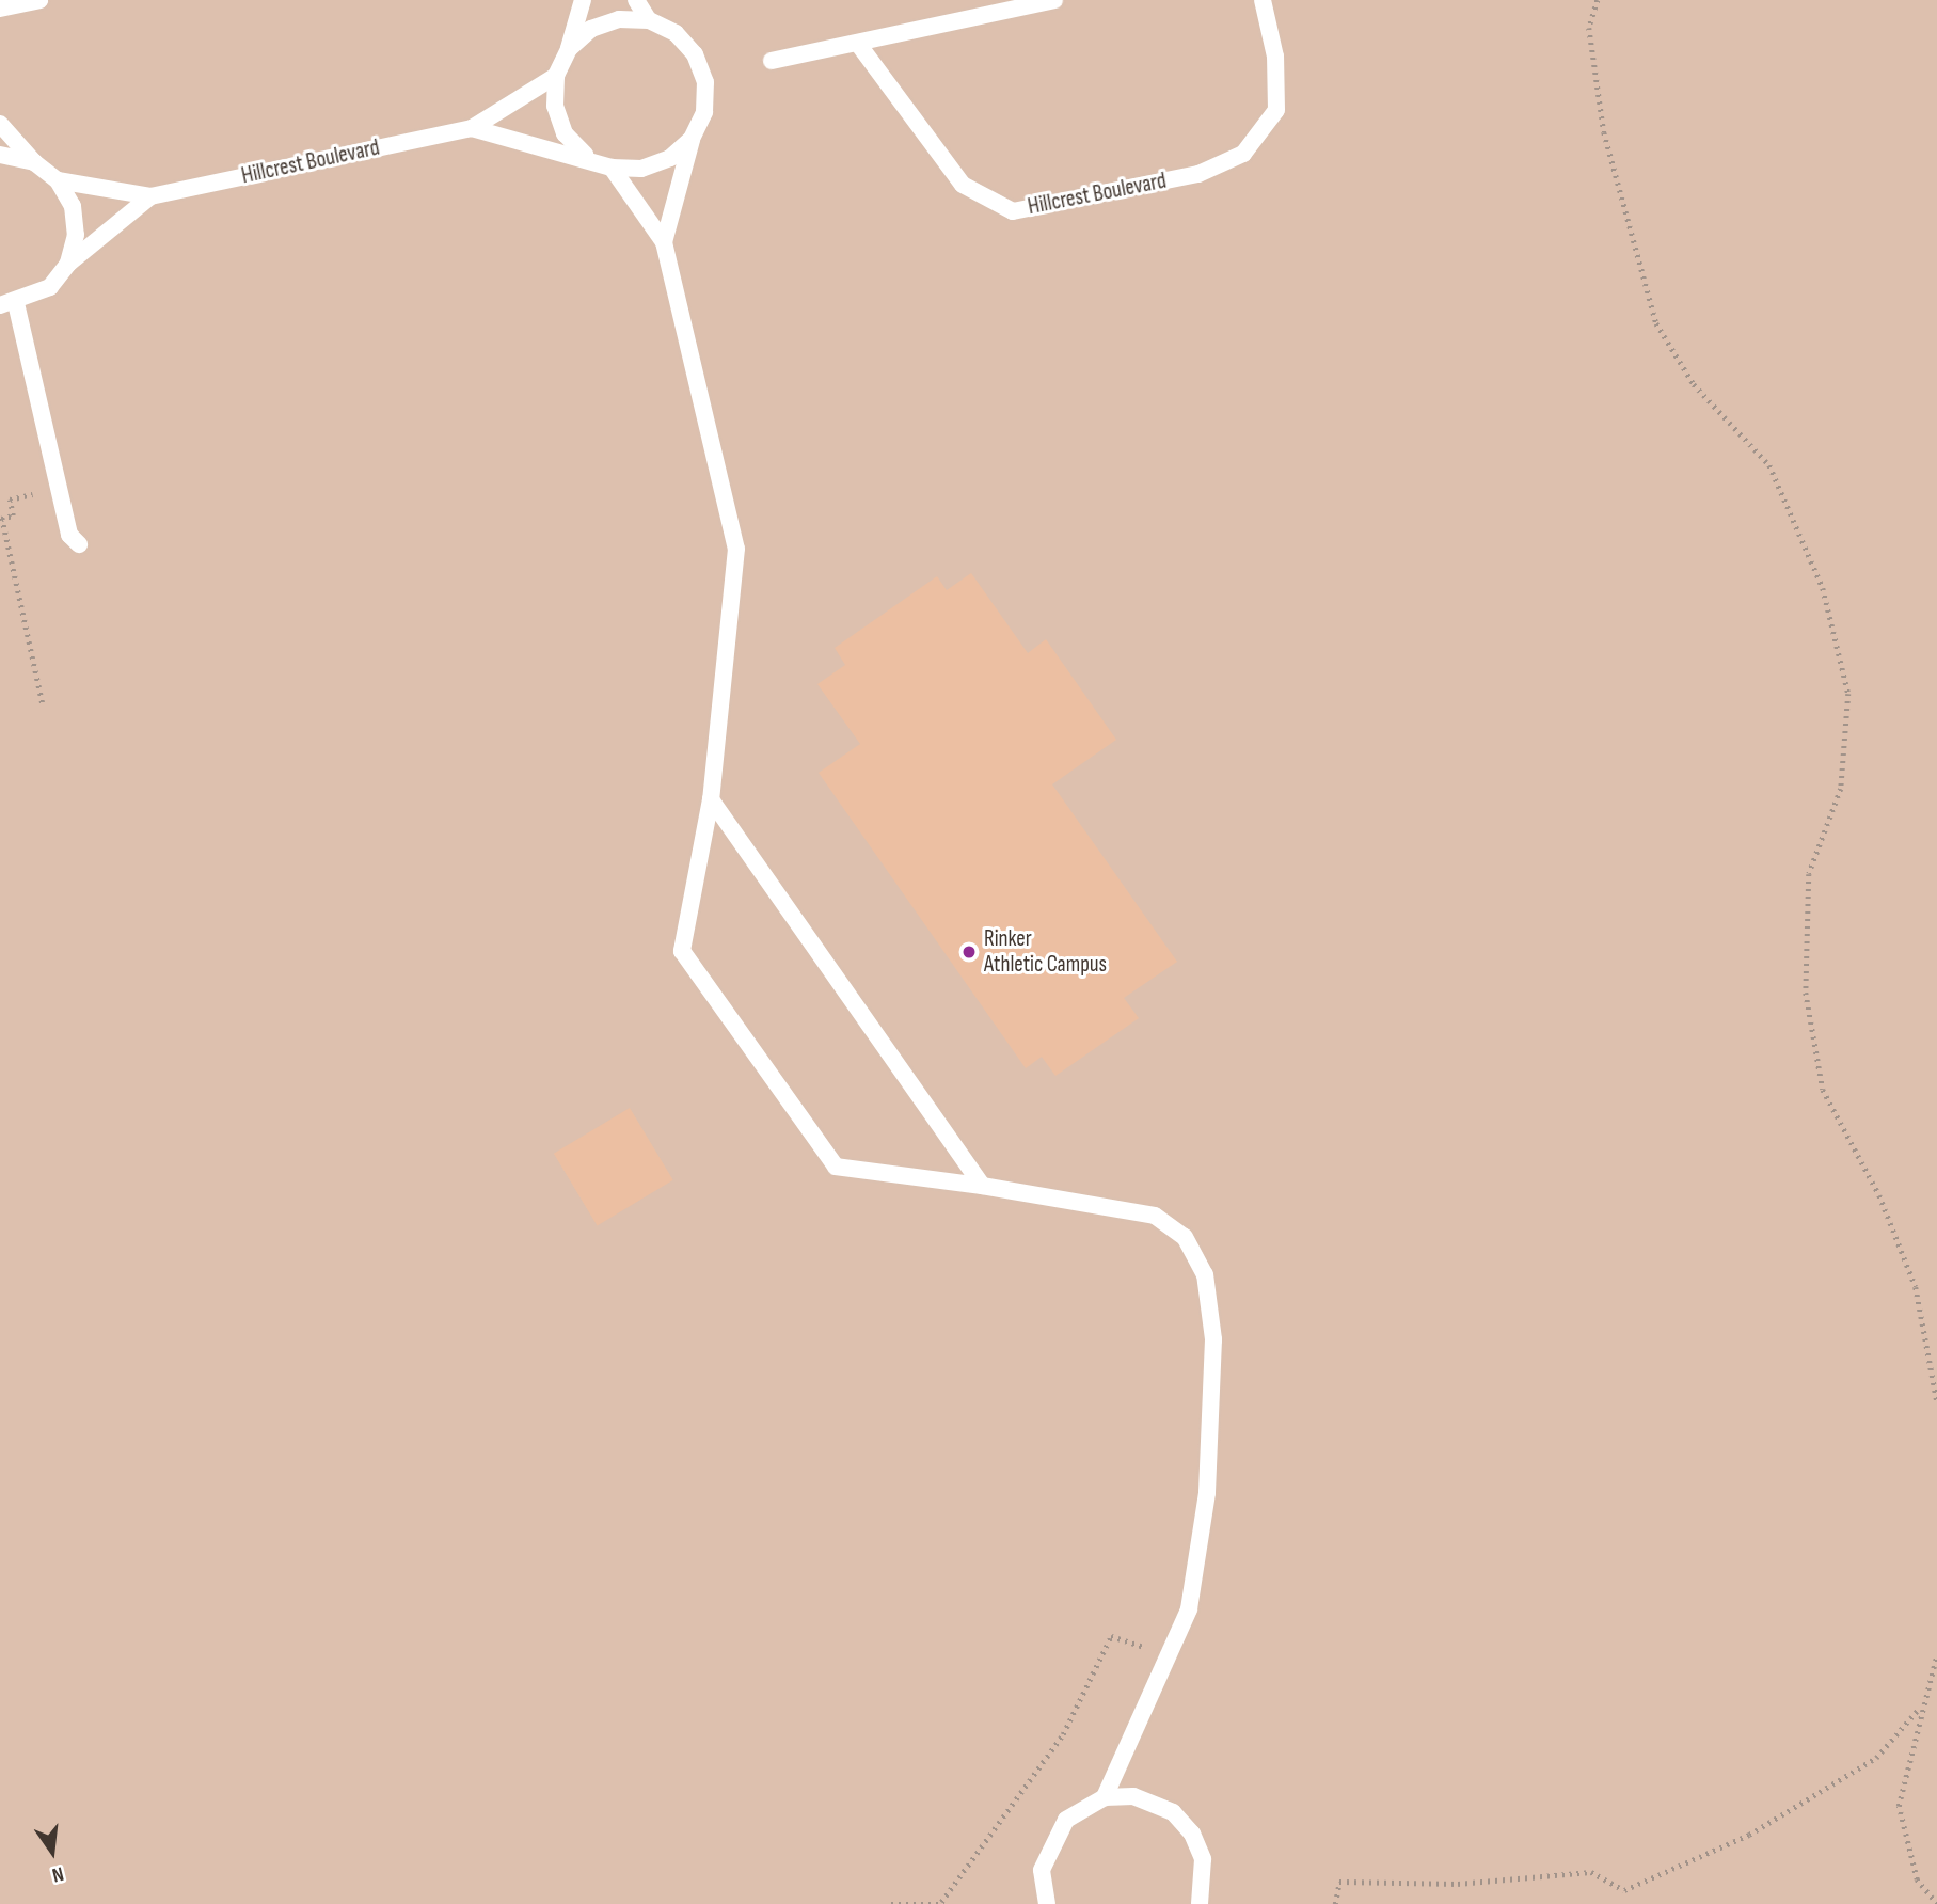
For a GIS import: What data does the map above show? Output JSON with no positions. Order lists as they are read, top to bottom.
{
  "streets": {
    "lane": ["Hillcrest Boulevard"]
  },
  "places": ["Rinker Athletic Campus"],
  "north": "bottom"
}
